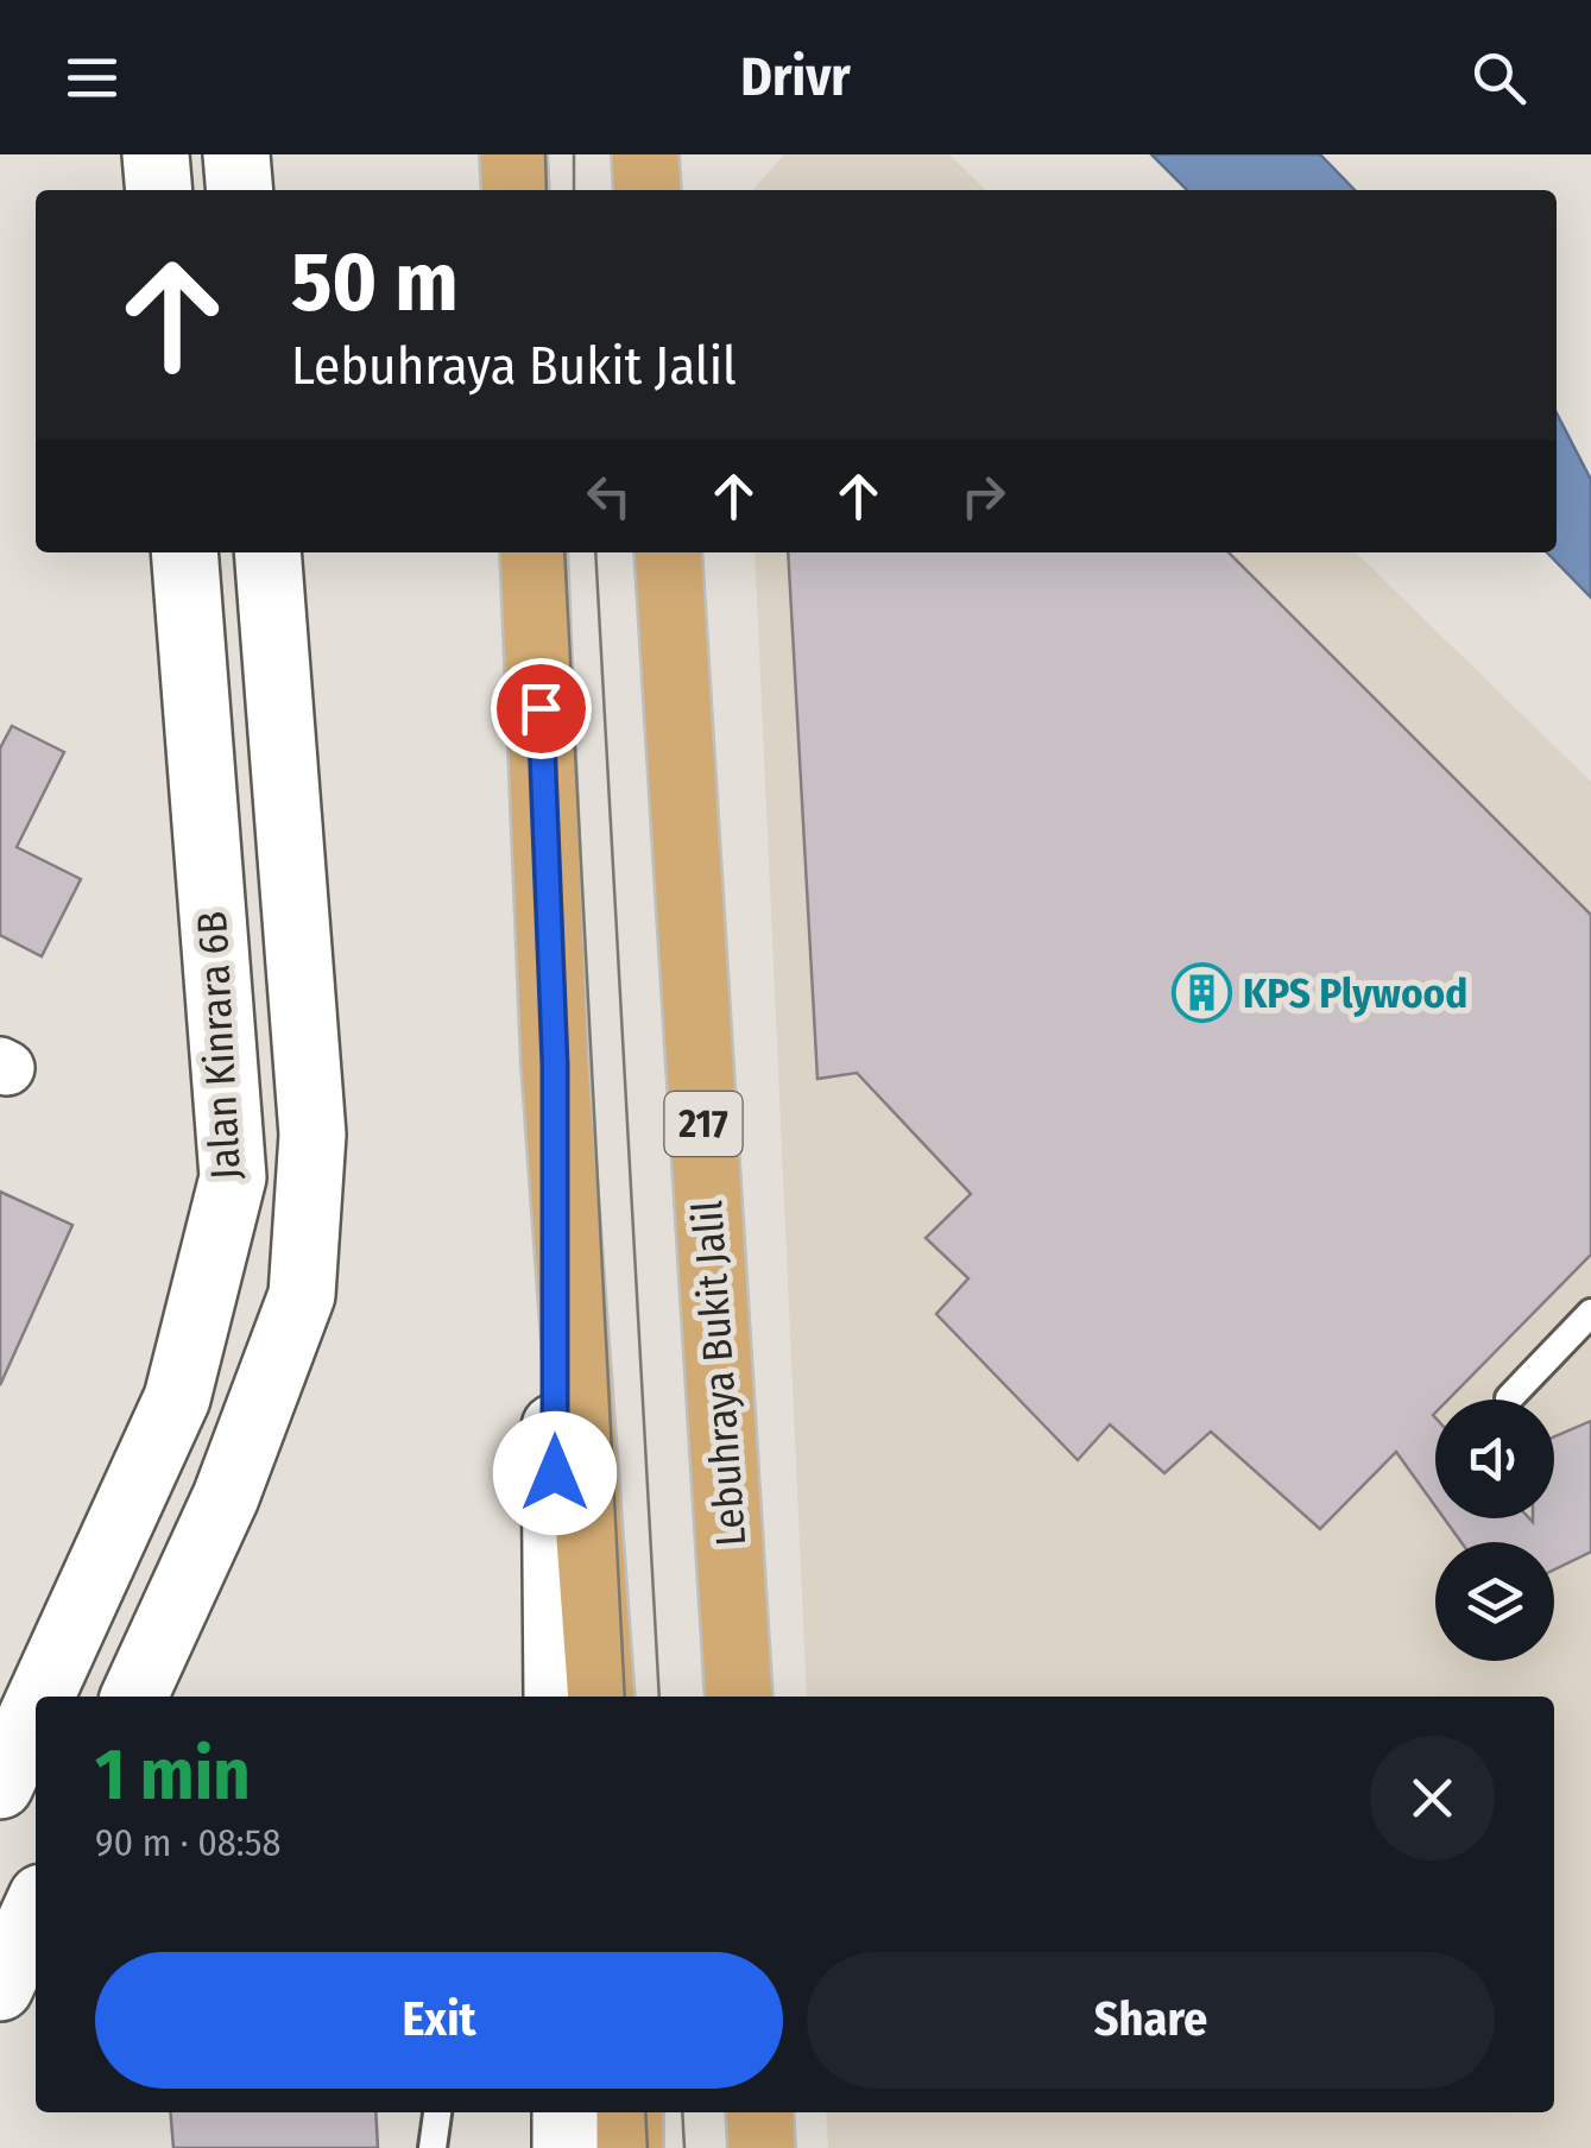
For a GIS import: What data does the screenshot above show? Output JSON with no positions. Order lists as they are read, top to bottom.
{
  "streets": {
    "highway": ["217", "Lebuhraya Bukit Jalil"],
    "street": ["Jalan Kinrara 6B"]
  },
  "places": {
    "building": ["KPS Plywood"]
  },
  "page": {
    "header": "Drivr",
    "turn": ["50 m", "Lebuhraya Bukit Jalil"],
    "heading": ["1 min", "90 m · 08:58"],
    "buttons": ["Exit", "Share"]
  }
}
